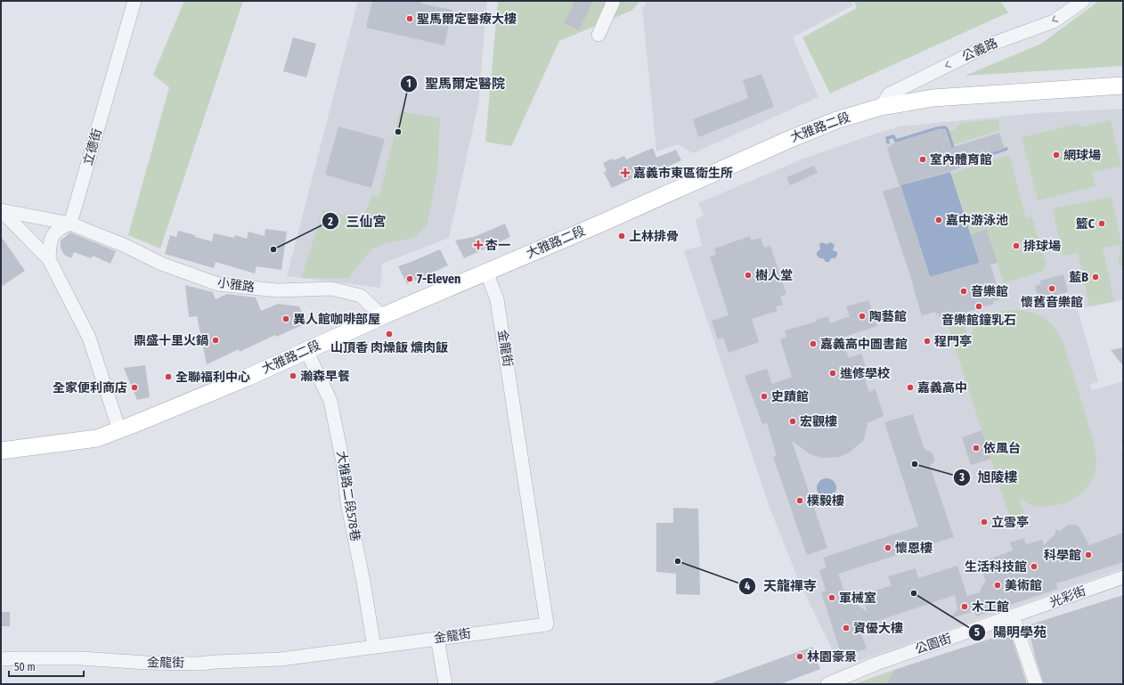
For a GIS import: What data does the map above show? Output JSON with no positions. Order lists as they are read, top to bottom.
{
  "streets": {
    "main road": ["大雅路二段"],
    "street": [
      "公義路",
      "立德街",
      "小雅路",
      "金龍街",
      "大雅路二段578巷",
      "光彩街",
      "公園街"
    ]
  },
  "crossings": [
    ["公義路", "大雅路二段"],
    ["大雅路二段", "小雅路"],
    ["大雅路二段", "金龍街"],
    ["大雅路二段", "大雅路二段578巷"],
    ["立德街", "小雅路"],
    ["金龍街", "大雅路二段578巷"],
    ["光彩街", "公園街"]
  ],
  "one_way": ["公義路"],
  "places": {
    "other": [
      "聖馬爾定醫療大樓",
      "聖馬爾定醫院",
      "網球場",
      "室內體育館",
      "嘉中游泳池",
      "籃C",
      "上林排骨",
      "排球場",
      "三仙宮",
      "樹人堂",
      "藍B",
      "7-Eleven",
      "懷舊音樂館",
      "音樂館",
      "音樂館鐘乳石",
      "陶藝館",
      "異人館咖啡部屋",
      "山頂香 肉燥飯 爌肉飯",
      "鼎盛十里火鍋",
      "程門亭",
      "嘉義高中圖書館",
      "進修學校",
      "瀚森早餐",
      "全聯福利中心",
      "全家便利商店",
      "嘉義高中",
      "史蹟館",
      "宏觀樓",
      "依風台",
      "旭陵樓",
      "樸毅樓",
      "立雪亭",
      "懷恩樓",
      "科學館",
      "天龍禪寺",
      "生活科技館",
      "美術館",
      "陽明學苑",
      "軍械室",
      "木工館",
      "資優大樓",
      "林園豪景"
    ],
    "health": ["嘉義市東區衛生所", "杏一"]
  },
  "scale_bar": "50 m"
}
